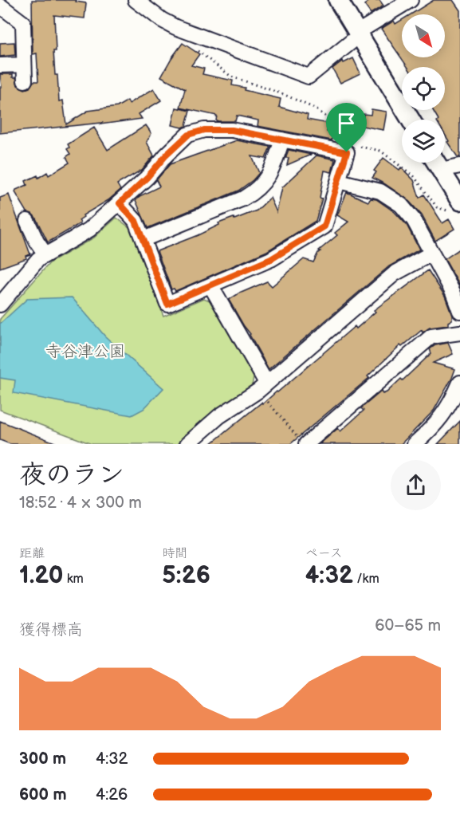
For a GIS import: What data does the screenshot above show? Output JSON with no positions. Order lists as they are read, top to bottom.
{
  "parks": ["寺谷津公園"],
  "north": "bottom right",
  "page": {
    "heading": ["夜のラン", "18:52 · 4 × 300 m"],
    "stats": [
      ["距離", "1.20 km"],
      ["時間", "5:26"],
      ["ペース", "4:32 /km"]
    ],
    "chart": ["獲得標高", "60–65 m"],
    "list": [
      {
        "name": "300 m",
        "note": "4:32"
      },
      {
        "name": "600 m",
        "note": "4:26"
      }
    ]
  }
}
